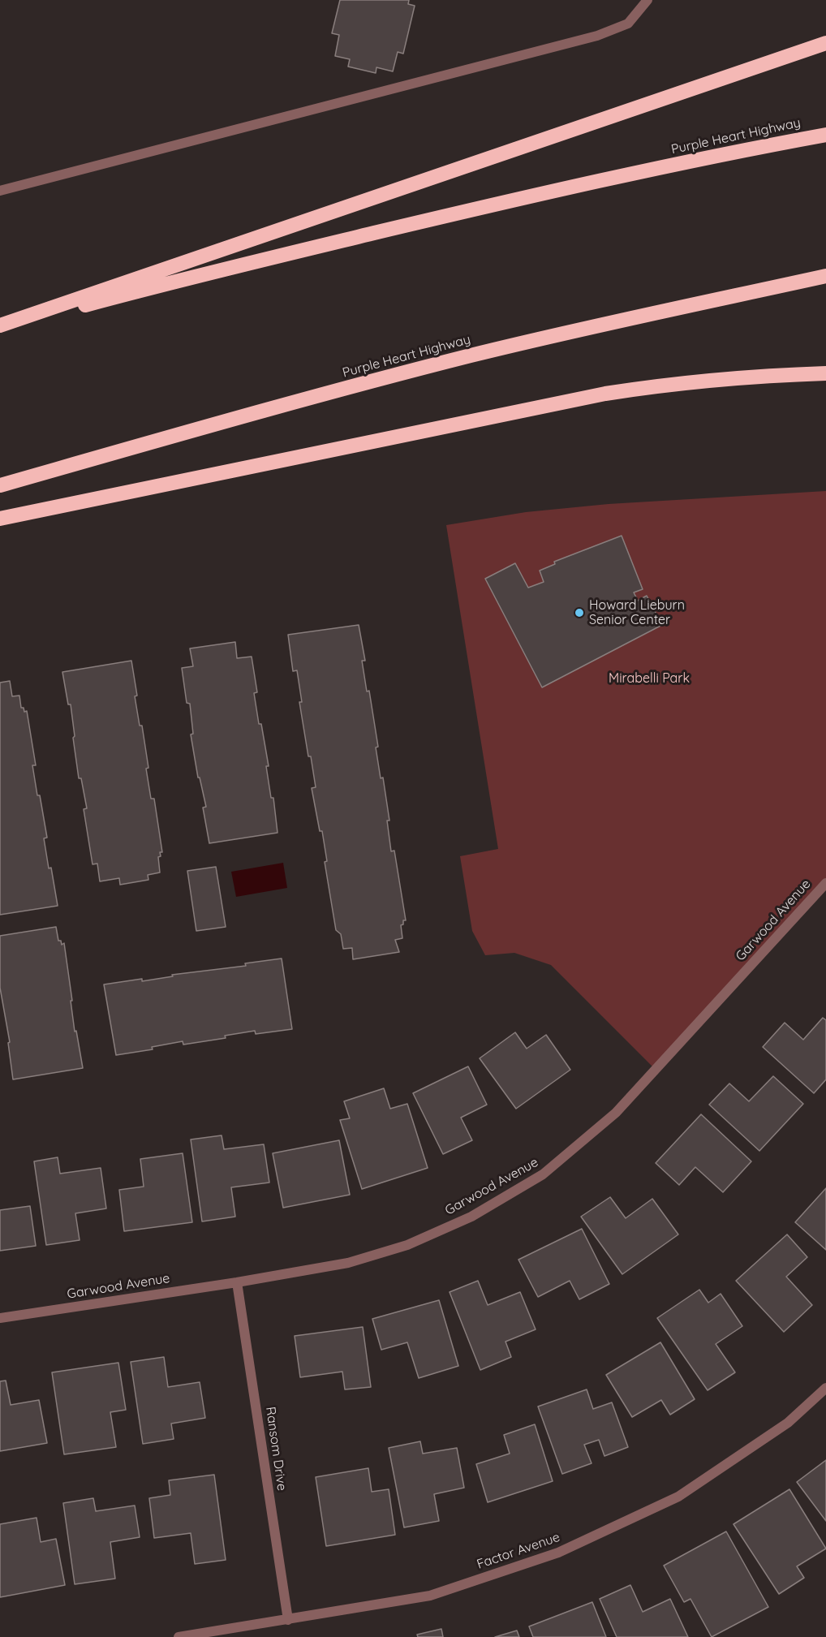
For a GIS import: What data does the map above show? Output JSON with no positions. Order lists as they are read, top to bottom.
{
  "streets": {
    "highway": ["Purple Heart Highway"],
    "street": ["Garwood Avenue", "Ransom Drive", "Factor Avenue"]
  },
  "crossings": [
    ["Garwood Avenue", "Ransom Drive"],
    ["Ransom Drive", "Factor Avenue"]
  ],
  "parks": ["Mirabelli Park"],
  "places": ["Howard Lieburn Senior Center"]
}
